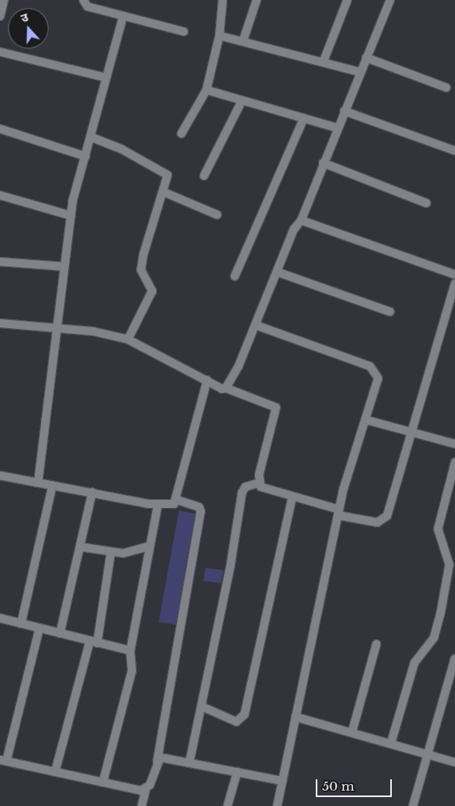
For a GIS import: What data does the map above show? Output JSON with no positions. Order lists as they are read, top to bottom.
{
  "scale_bar": "50 m",
  "north": "top"
}
